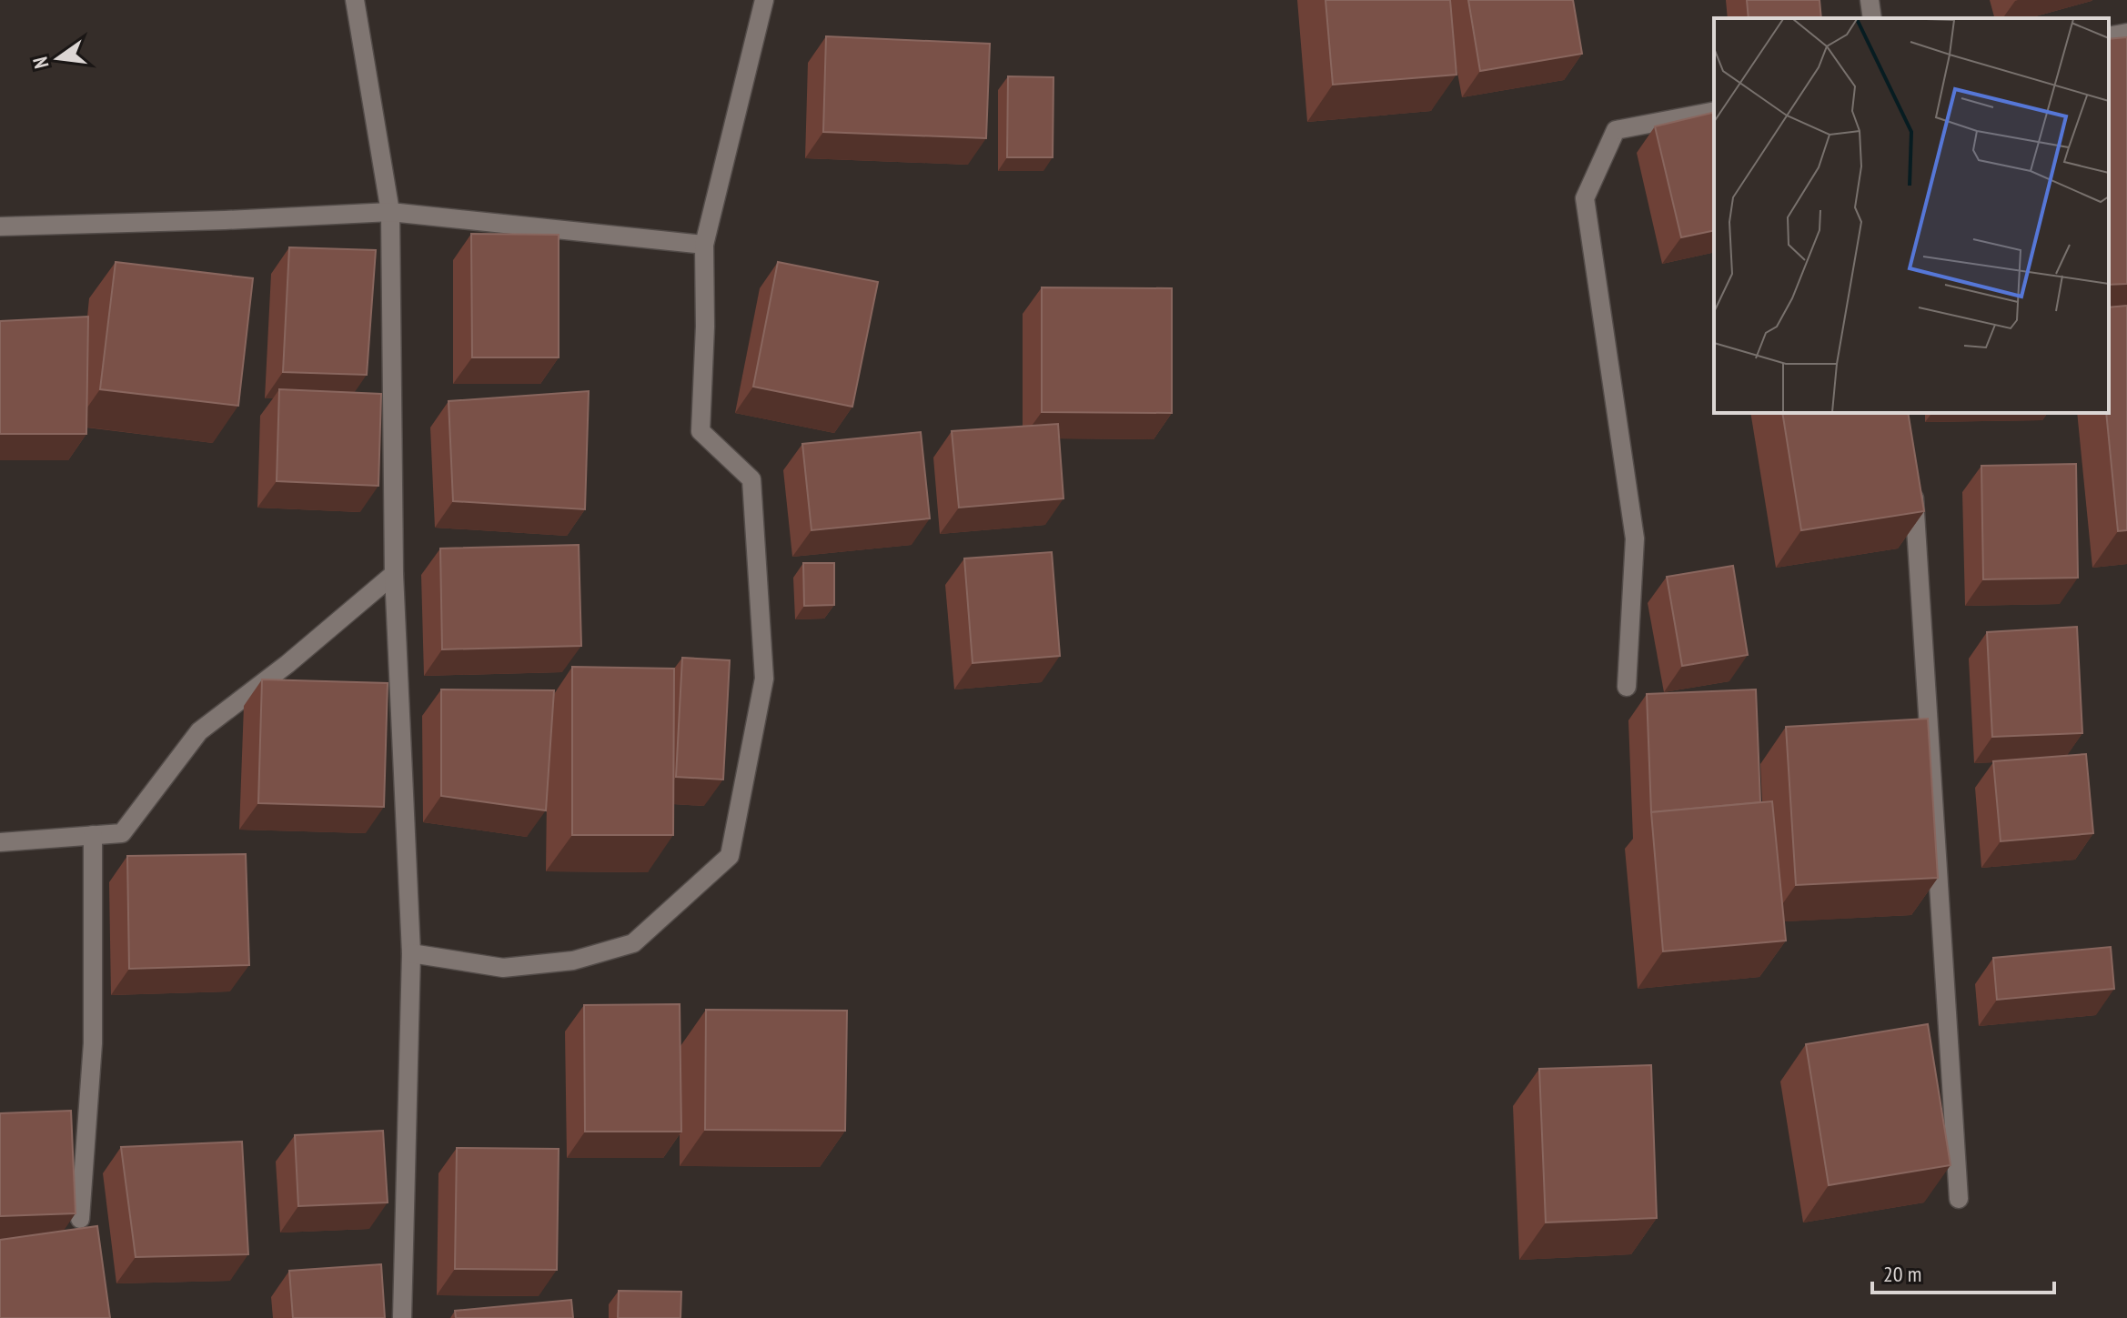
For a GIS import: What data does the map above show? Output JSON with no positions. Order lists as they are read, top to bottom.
{
  "scale_bar": "20 m",
  "north": "left"
}
